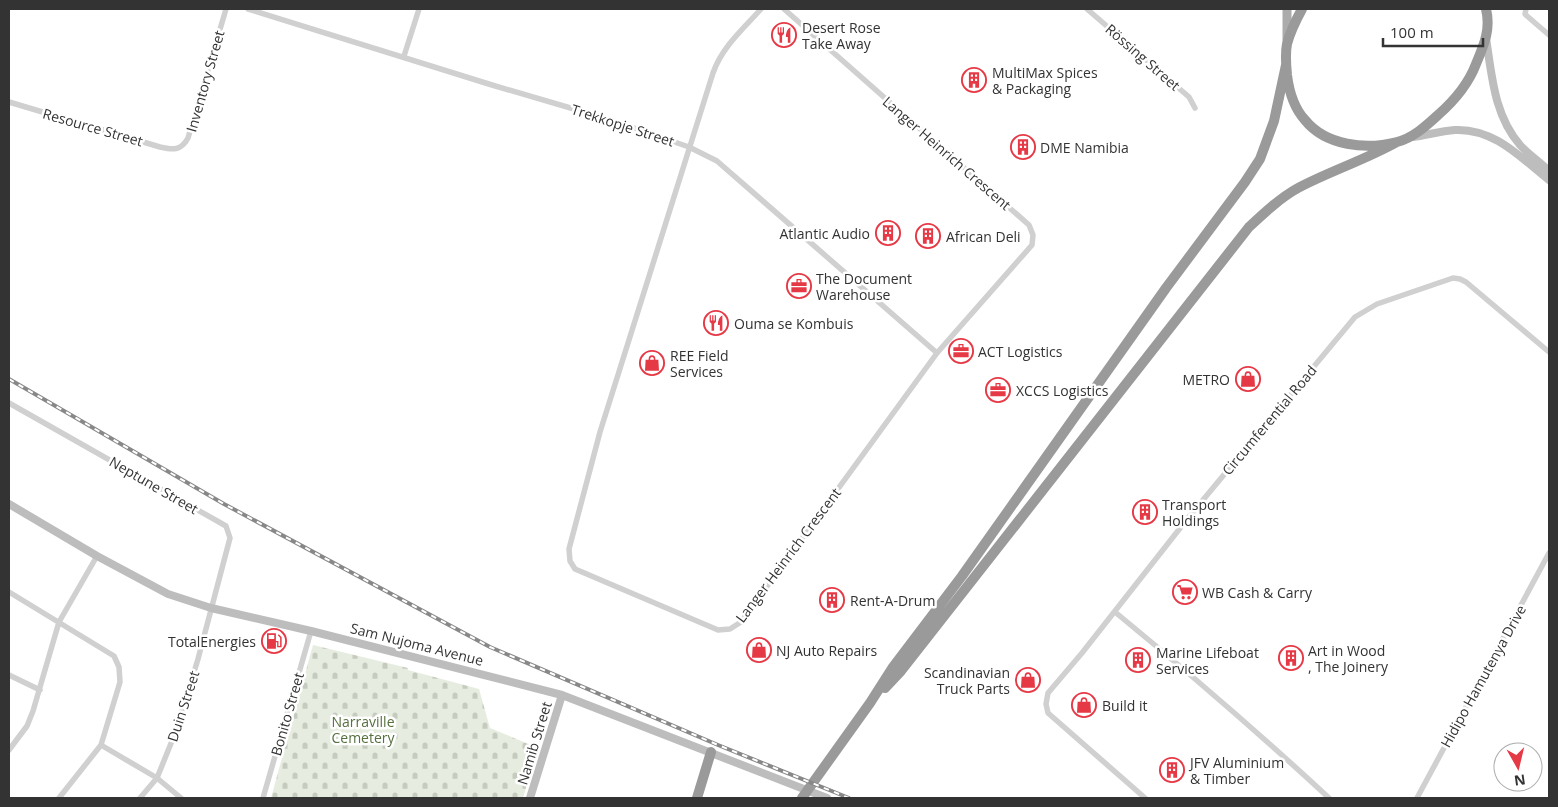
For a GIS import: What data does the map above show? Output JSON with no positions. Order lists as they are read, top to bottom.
{
  "streets": {
    "street": [
      "Rössing Street",
      "Inventory Street",
      "Trekkopje Street",
      "Resource Street",
      "Langer Heinrich Crescent",
      "Circumferential Road",
      "Neptune Street",
      "Sam Nujoma Avenue",
      "Hidipo Hamutenya Drive",
      "Duin Street",
      "Bonito Street",
      "Namib Street"
    ]
  },
  "crossings": [
    ["Inventory Street", "Resource Street"],
    ["Trekkopje Street", "Langer Heinrich Crescent"],
    ["Neptune Street", "Sam Nujoma Avenue"],
    ["Neptune Street", "Duin Street"],
    ["Sam Nujoma Avenue", "Duin Street"],
    ["Sam Nujoma Avenue", "Bonito Street"],
    ["Sam Nujoma Avenue", "Namib Street"]
  ],
  "parks": ["Narraville Cemetery"],
  "places": {
    "restaurant": ["Desert Rose Take Away", "Ouma se Kombuis"],
    "building": [
      "MultiMax Spices & Packaging",
      "DME Namibia",
      "Atlantic Audio",
      "African Deli",
      "Transport Holdings",
      "Rent-A-Drum",
      "Art in Wood , The Joinery",
      "Marine Lifeboat Services",
      "JFV Aluminium & Timber"
    ],
    "office": ["The Document Warehouse", "ACT Logistics", "XCCS Logistics"],
    "shop": [
      "REE Field Services",
      "METRO",
      "NJ Auto Repairs",
      "Scandinavian Truck Parts",
      "Build it"
    ],
    "supermarket": ["WB Cash & Carry"],
    "fuel station": ["TotalEnergies"]
  },
  "scale_bar": "100 m",
  "north": "bottom"
}
